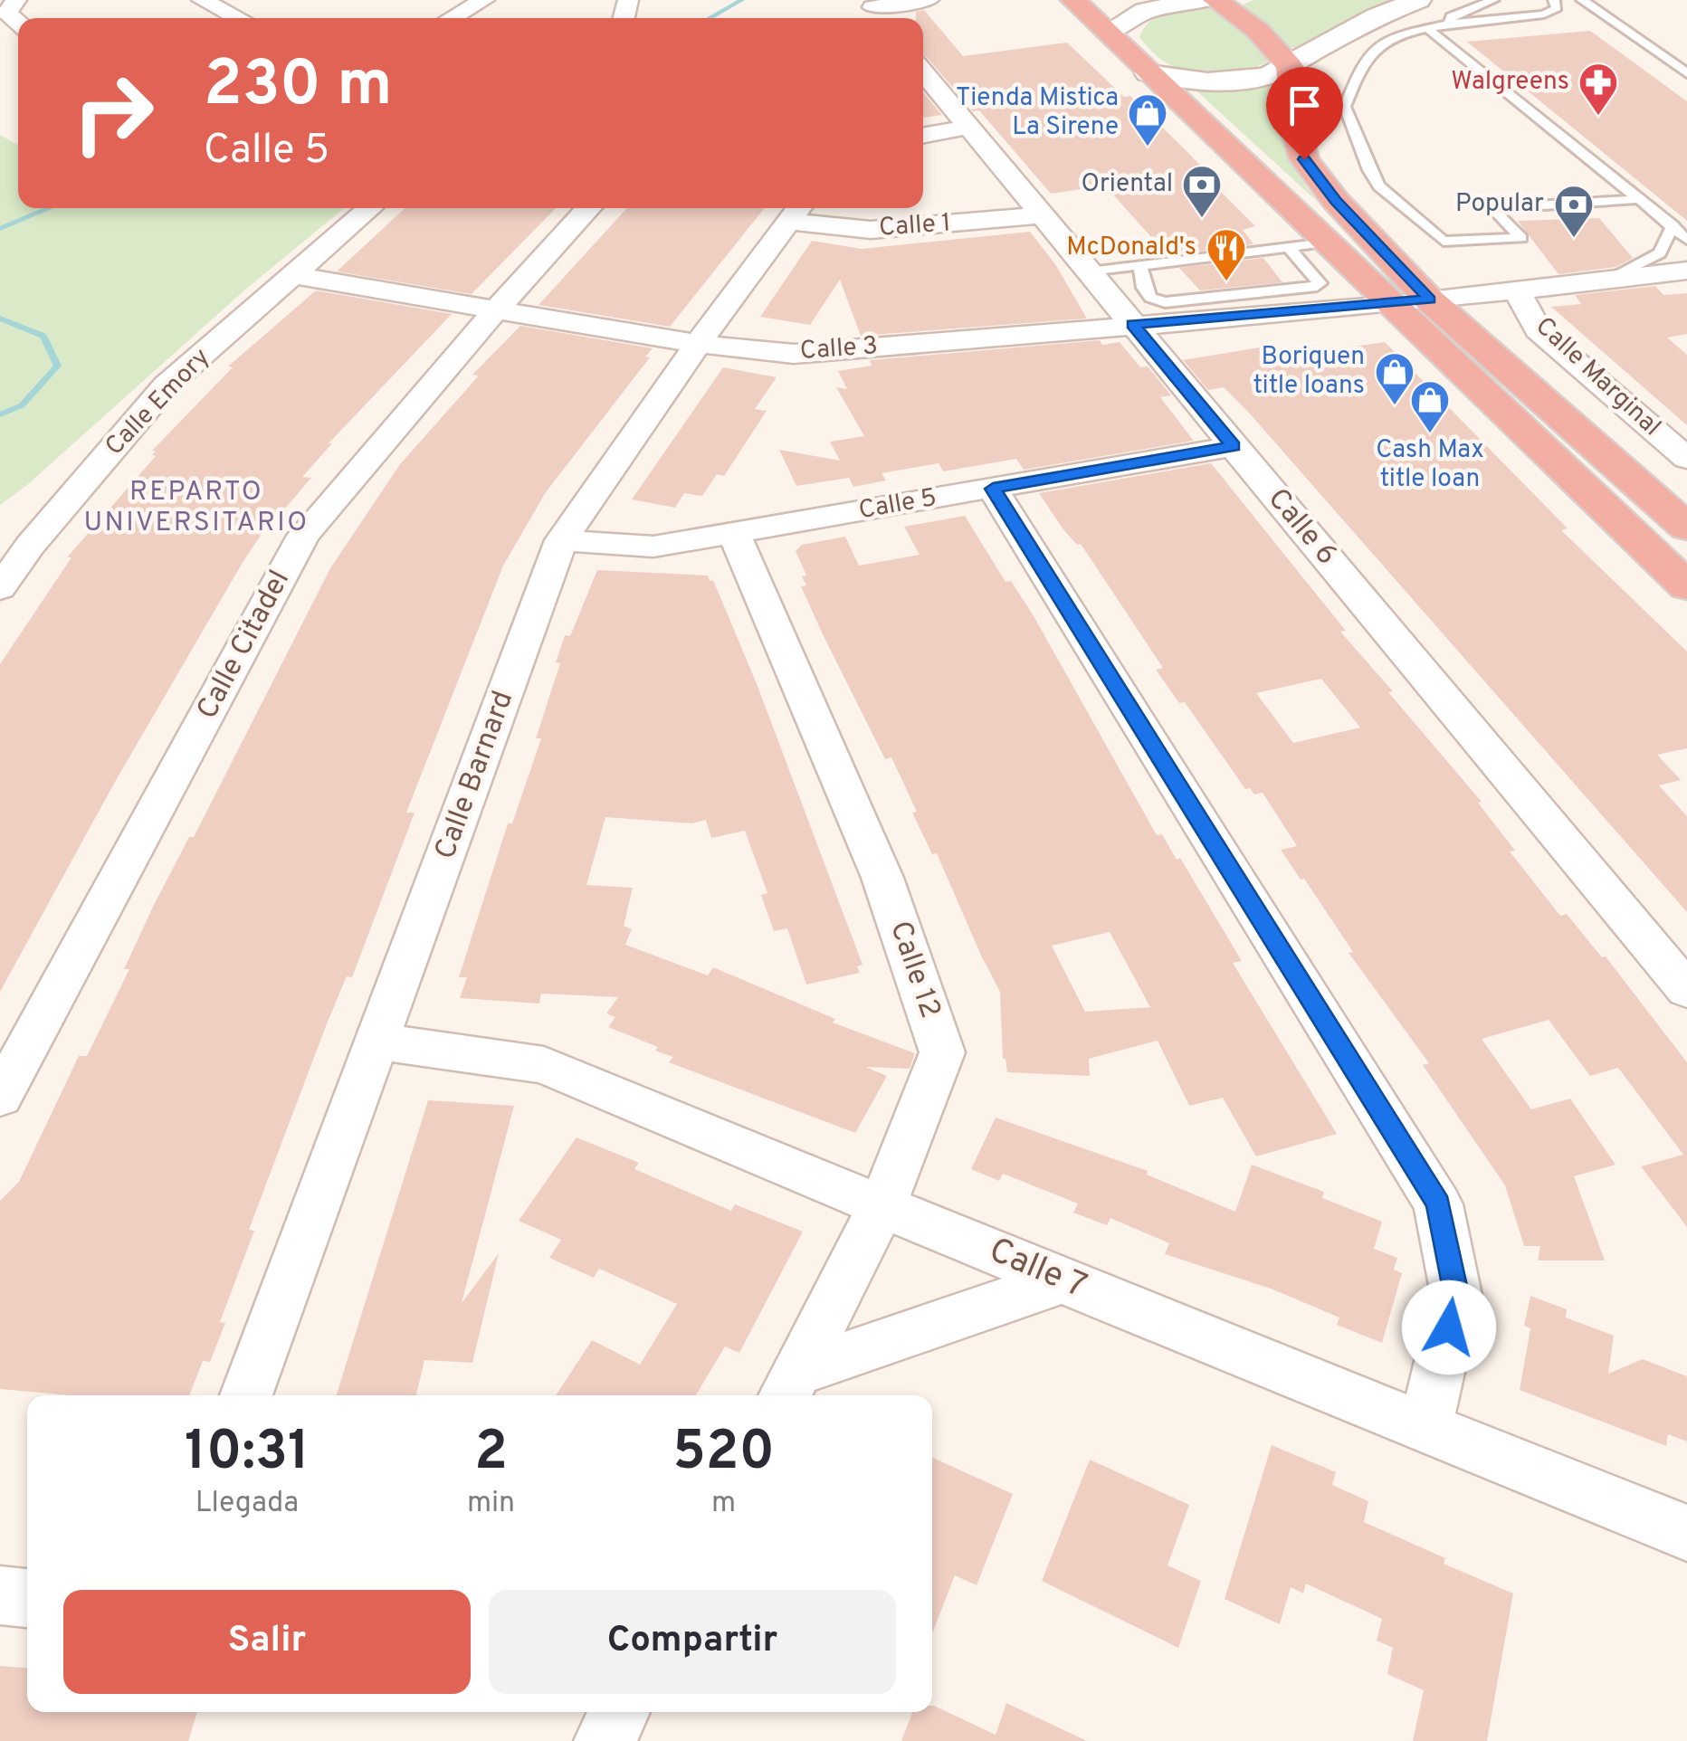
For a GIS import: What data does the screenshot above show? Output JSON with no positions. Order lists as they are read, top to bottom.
{
  "streets": {
    "street": [
      "Calle 1",
      "Calle 3",
      "Calle Marginal",
      "Calle Emory",
      "Calle 5",
      "Calle 6",
      "Calle Citadel",
      "Calle Barnard",
      "Calle 12",
      "Calle 7"
    ]
  },
  "crossings": [
    ["Calle 1", "Calle 6"],
    ["Calle 1", "Calle Barnard"],
    ["Calle 3", "Calle Marginal"],
    ["Calle 3", "Calle Emory"],
    ["Calle 3", "Calle 6"],
    ["Calle 3", "Calle Citadel"],
    ["Calle 3", "Calle Barnard"],
    ["Calle 5", "Calle 6"],
    ["Calle 5", "Calle Barnard"],
    ["Calle 5", "Calle 12"],
    ["Calle Barnard", "Calle 7"],
    ["Calle 12", "Calle 7"]
  ],
  "districts": ["REPARTO UNIVERSITARIO"],
  "places": {
    "pharmacy": ["Walgreens"],
    "shop": ["Tienda Mistica La Sirene", "Boriquen title loans", "Cash Max title loan"],
    "bank": ["Oriental", "Popular"],
    "restaurant": ["McDonald's"]
  },
  "page": {
    "turn": ["230 m", "Calle 5"],
    "eta": [
      "10:31",
      "Llegada",
      "2",
      "min",
      "520",
      "m"
    ],
    "buttons": ["Salir", "Compartir"]
  }
}
